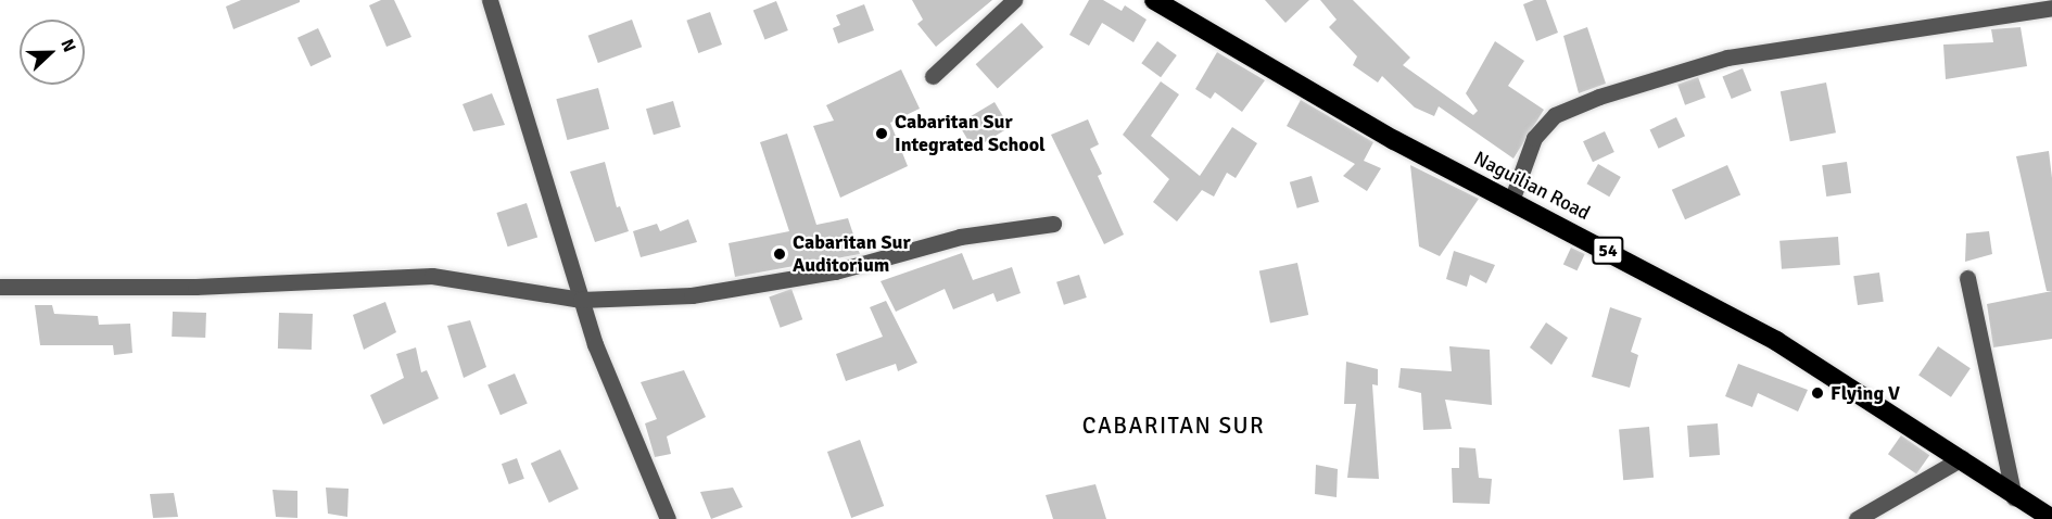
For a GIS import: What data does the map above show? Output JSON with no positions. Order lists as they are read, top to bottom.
{
  "streets": {
    "highway": ["Naguilian Road", "54"]
  },
  "districts": ["CABARITAN SUR"],
  "places": ["Cabaritan Sur Integrated School", "Cabaritan Sur Auditorium", "Flying V"],
  "north": "right"
}
